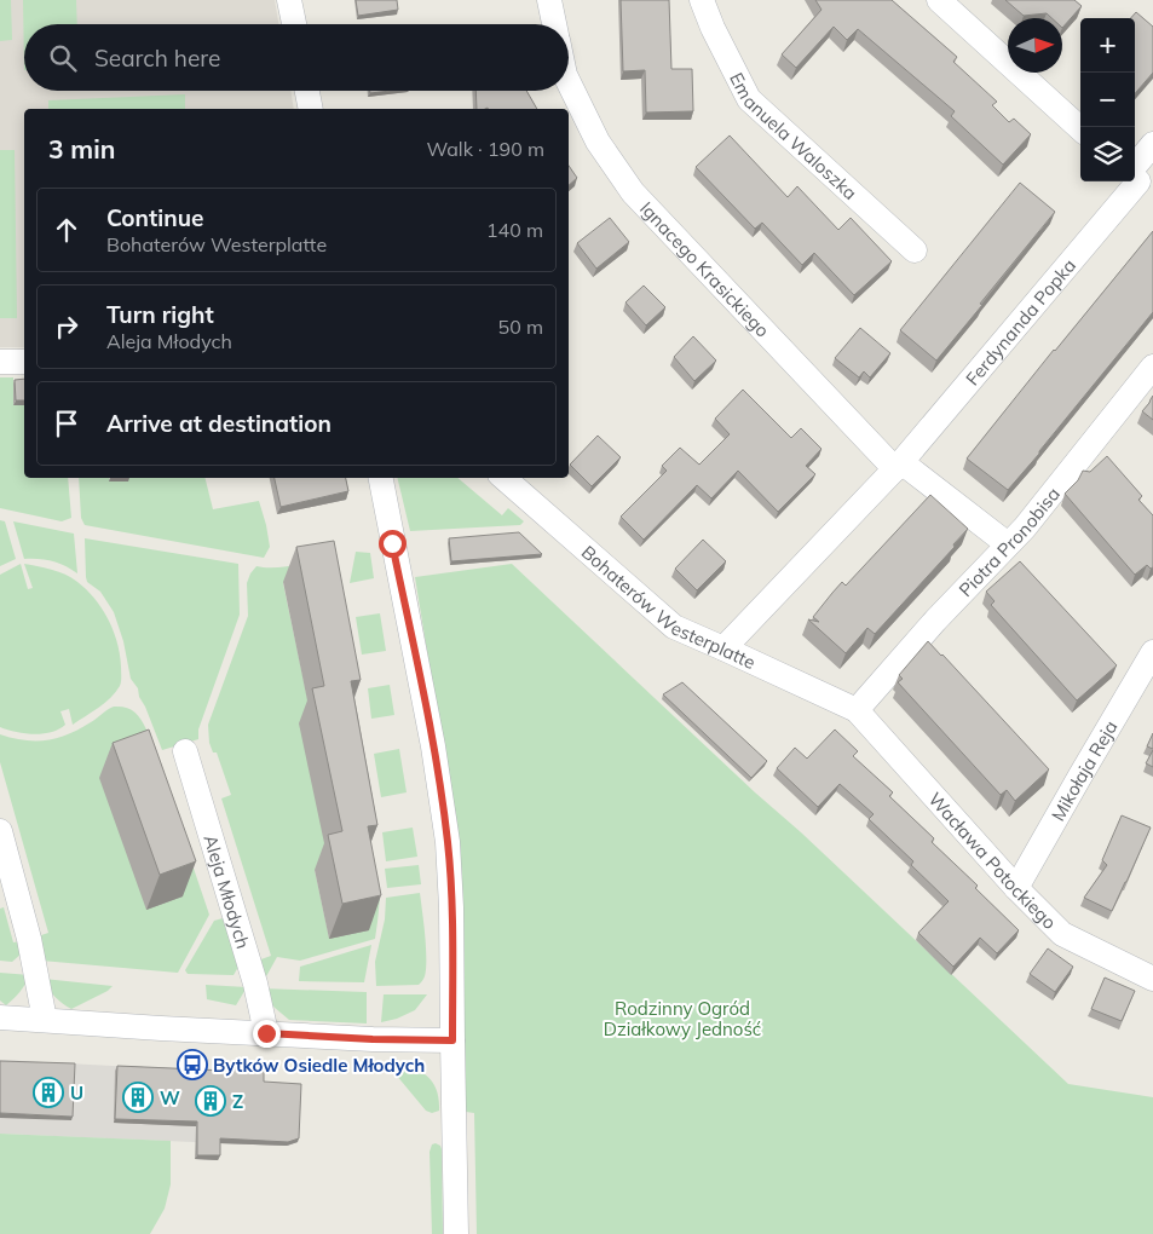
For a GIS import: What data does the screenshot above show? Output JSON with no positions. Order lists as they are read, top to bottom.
{
  "streets": {
    "street": [
      "Emanuela Waloszka",
      "Ignacego Krasickiego",
      "Ferdynanda Popka",
      "Piotra Pronobisa",
      "Bohaterów Westerplatte",
      "Mikołaja Reja",
      "Wacława Potockiego",
      "Aleja Młodych"
    ]
  },
  "crossings": [
    ["Ignacego Krasickiego", "Ferdynanda Popka"],
    ["Ignacego Krasickiego", "Piotra Pronobisa"],
    ["Ferdynanda Popka", "Bohaterów Westerplatte"],
    ["Piotra Pronobisa", "Bohaterów Westerplatte"],
    ["Piotra Pronobisa", "Wacława Potockiego"],
    ["Bohaterów Westerplatte", "Wacława Potockiego"],
    ["Mikołaja Reja", "Wacława Potockiego"]
  ],
  "parks": ["Rodzinny Ogród Działkowy Jedność"],
  "places": {
    "bus stop": ["Bytków Osiedle Młodych"],
    "building": ["U", "W", "Z"]
  },
  "north": "right",
  "page": {
    "map_buttons": ["+", "−"],
    "search": "Search here",
    "heading": ["3 min", "Walk · 190 m"],
    "list": [
      ["Continue", "Bohaterów Westerplatte", "140 m"],
      ["Turn right", "Aleja Młodych", "50 m"],
      "Arrive at destination"
    ]
  }
}
